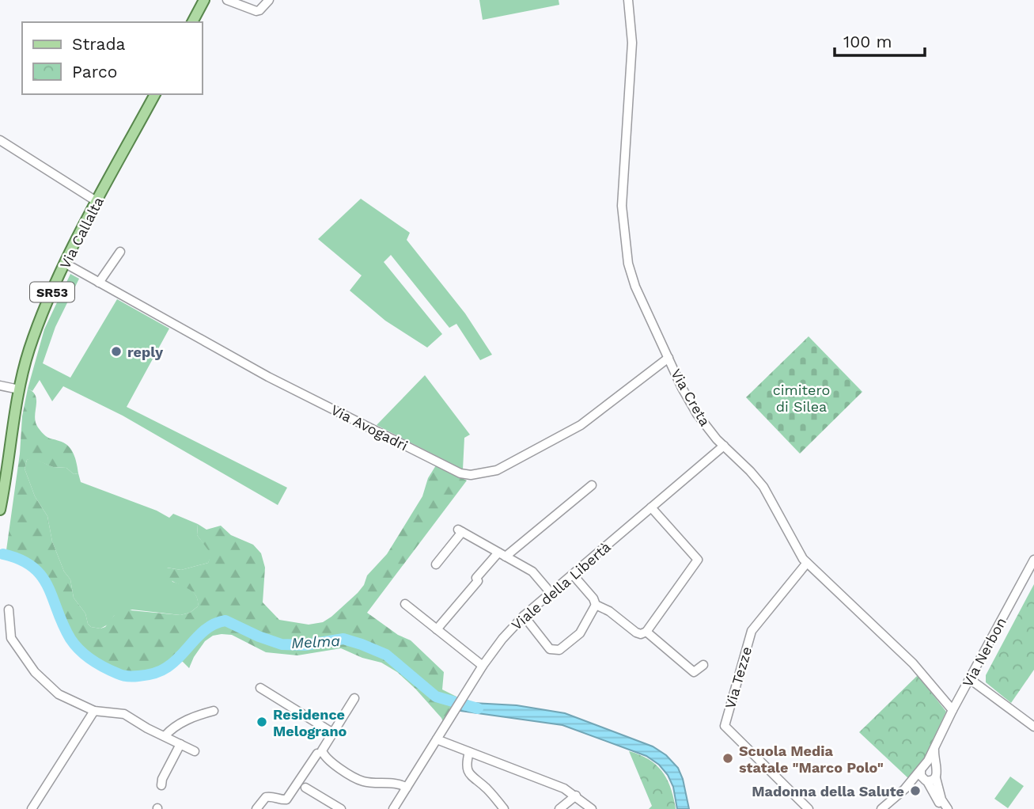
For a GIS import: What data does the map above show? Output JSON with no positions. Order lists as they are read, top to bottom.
{
  "streets": {
    "main road": ["Via Callalta", "SR53"],
    "street": [
      "Via Creta",
      "Via Avogadri",
      "Viale della Libertà",
      "Via Nerbon",
      "Via Tezze"
    ]
  },
  "crossings": [
    ["Via Callalta", "Via Avogadri"],
    ["Via Creta", "Via Avogadri"],
    ["Via Creta", "Viale della Libertà"],
    ["Via Creta", "Via Nerbon"],
    ["Via Creta", "Via Tezze"]
  ],
  "water": ["Melma"],
  "parks": ["cimitero di Silea"],
  "places": [
    "reply",
    "Residence Melograno",
    "Scuola Media statale \"Marco Polo\"",
    "Madonna della Salute"
  ],
  "legend": ["Strada", "Parco"],
  "scale_bar": "100 m"
}
